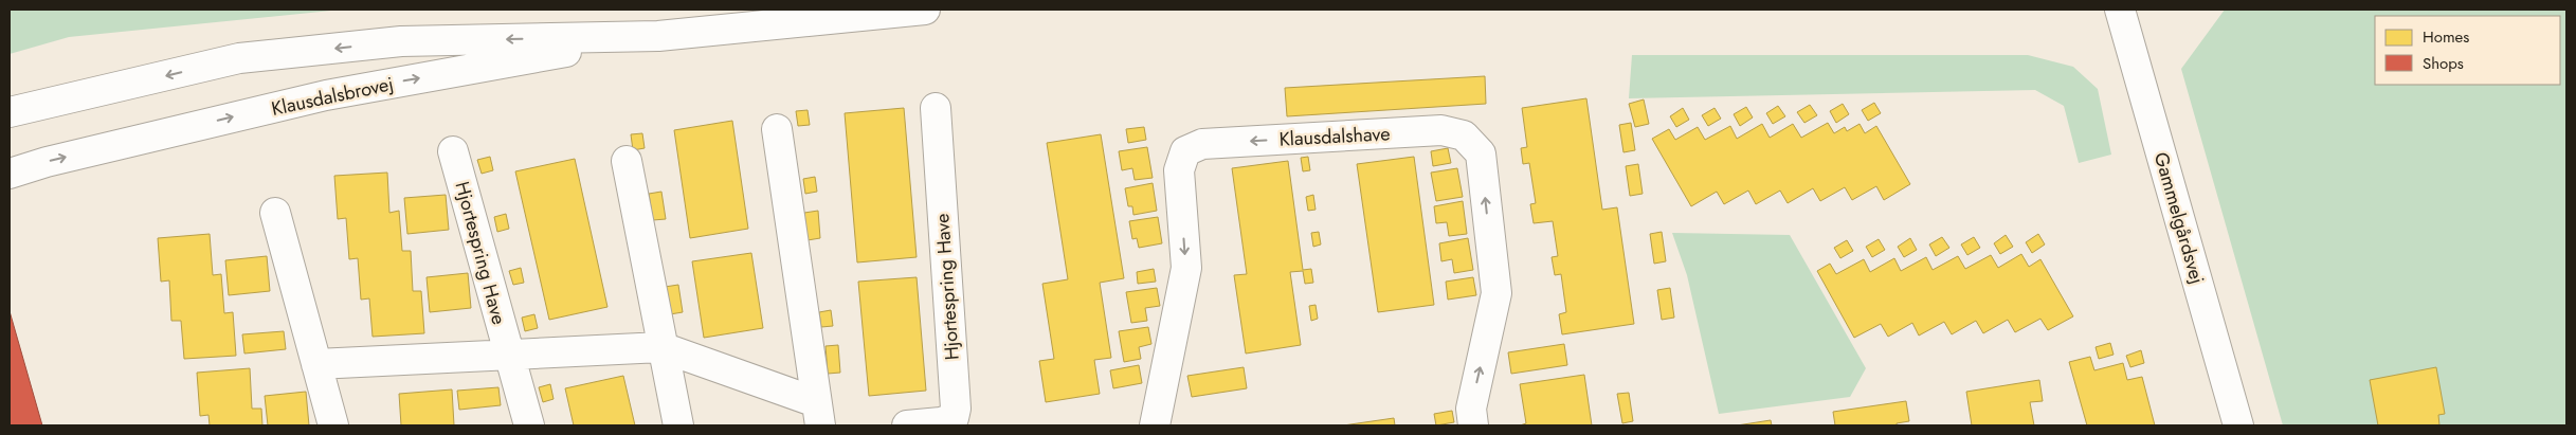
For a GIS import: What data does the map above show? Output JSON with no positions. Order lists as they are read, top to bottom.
{
  "streets": {
    "street": [
      "Klausdalsbrovej",
      "Klausdalshave",
      "Gammelgårdsvej",
      "Hjortespring Have"
    ]
  },
  "legend": ["Homes", "Shops"]
}
